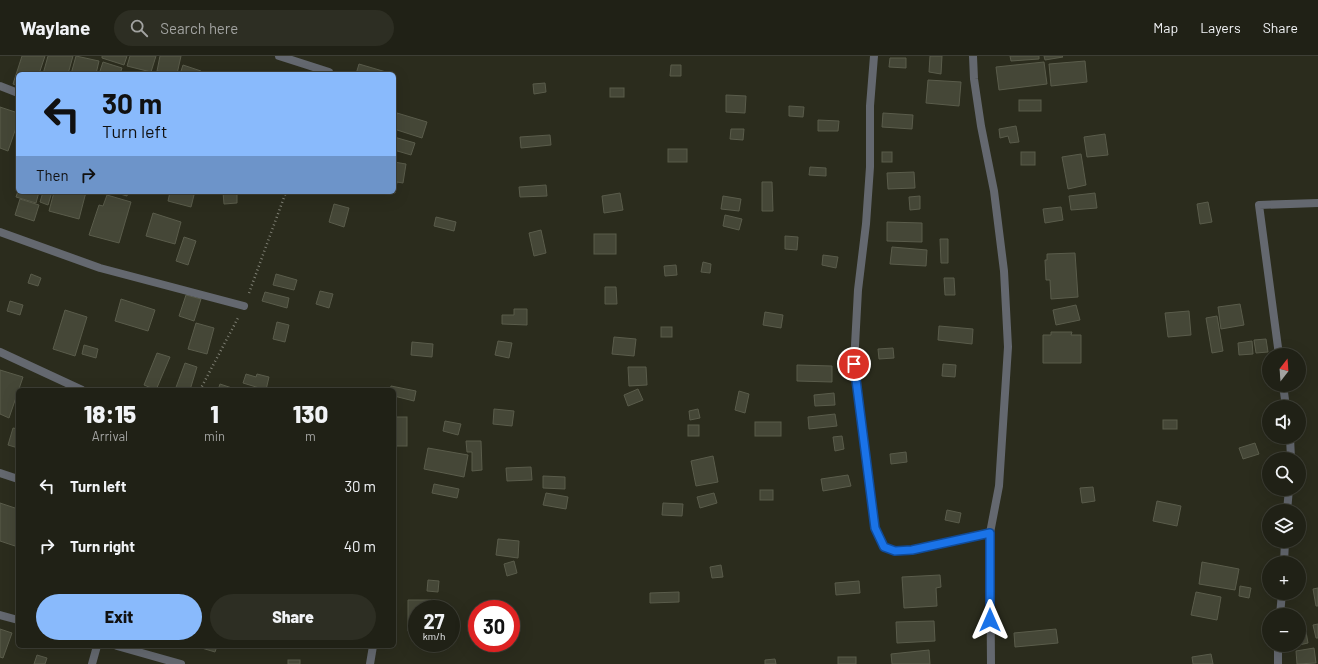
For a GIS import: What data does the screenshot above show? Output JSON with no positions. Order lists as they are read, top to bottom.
{
  "north": "top",
  "page": {
    "header": "Waylane",
    "search": "Search here",
    "nav": ["Map", "Layers", "Share"],
    "turn": ["30 m", "Turn left"],
    "then": "Then",
    "map_buttons": ["+", "−"],
    "eta": [
      "18:15",
      "Arrival",
      "1",
      "min",
      "130",
      "m"
    ],
    "list": [
      {
        "name": "Turn left",
        "value": "30 m"
      },
      {
        "name": "Turn right",
        "value": "40 m"
      }
    ],
    "buttons": ["Exit", "Share"],
    "speed": "27 km/h",
    "limit": "30"
  }
}
